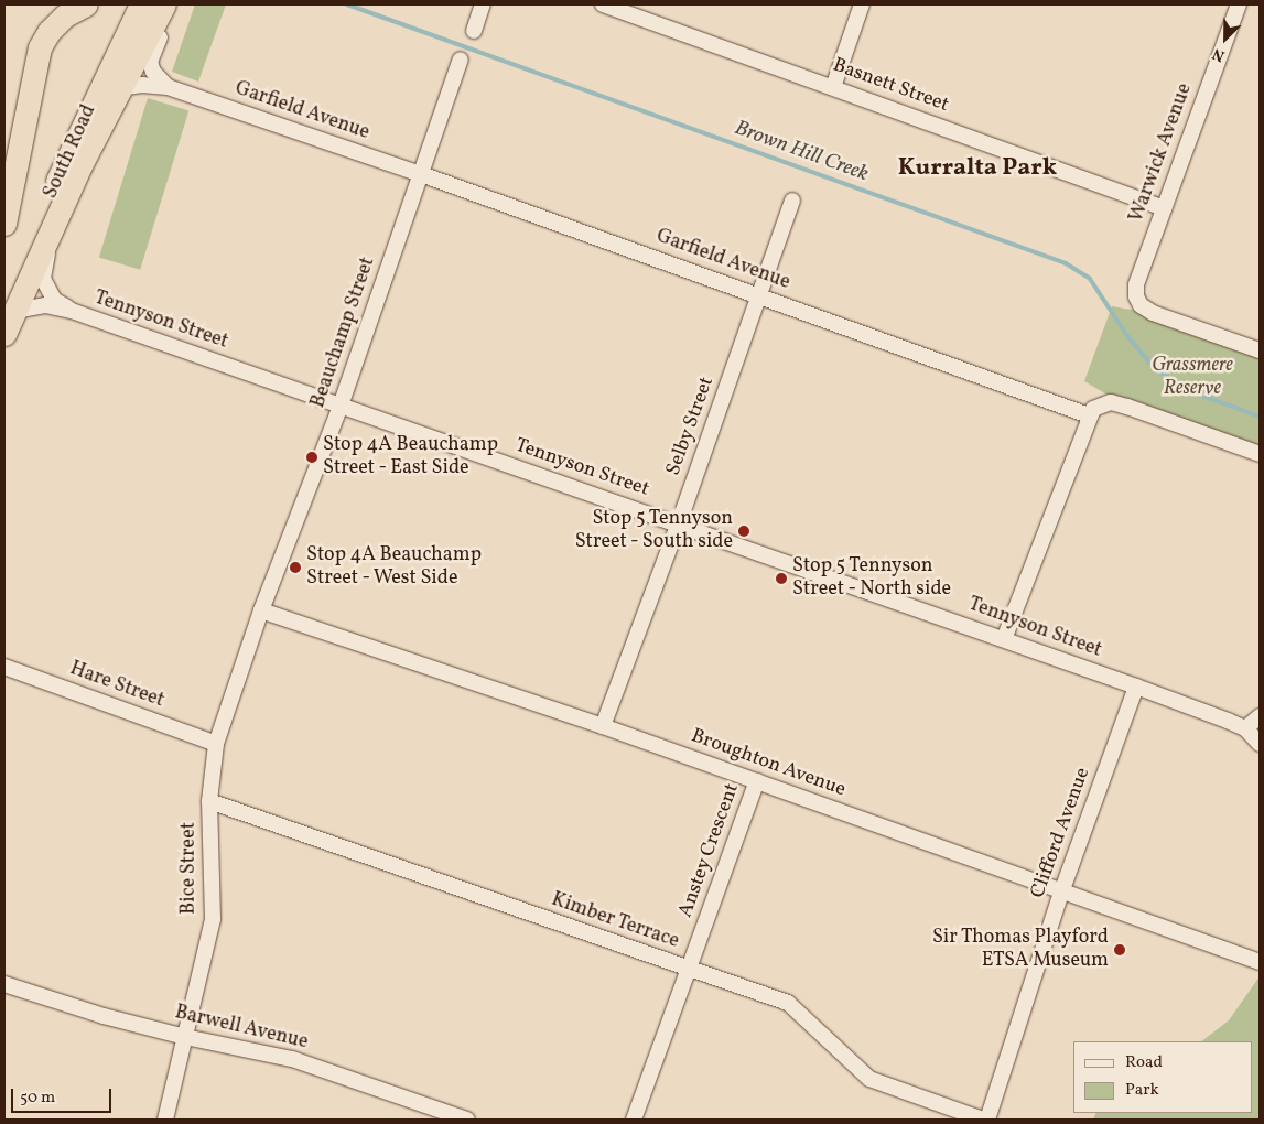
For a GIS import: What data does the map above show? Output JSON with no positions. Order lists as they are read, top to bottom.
{
  "streets": {
    "highway": ["South Road"],
    "street": [
      "Basnett Street",
      "Garfield Avenue",
      "Warwick Avenue",
      "Tennyson Street",
      "Beauchamp Street",
      "Selby Street",
      "Hare Street",
      "Broughton Avenue",
      "Clifford Avenue",
      "Anstey Crescent",
      "Bice Street",
      "Kimber Terrace",
      "Barwell Avenue"
    ]
  },
  "crossings": [
    ["Basnett Street", "Warwick Avenue"],
    ["Garfield Avenue", "Beauchamp Street"],
    ["Garfield Avenue", "Selby Street"],
    ["South Road", "Tennyson Street"],
    ["Tennyson Street", "Beauchamp Street"],
    ["Tennyson Street", "Selby Street"],
    ["Tennyson Street", "Clifford Avenue"],
    ["Beauchamp Street", "Hare Street"],
    ["Beauchamp Street", "Broughton Avenue"],
    ["Beauchamp Street", "Bice Street"],
    ["Selby Street", "Broughton Avenue"],
    ["Hare Street", "Bice Street"],
    ["Broughton Avenue", "Clifford Avenue"],
    ["Broughton Avenue", "Anstey Crescent"],
    ["Anstey Crescent", "Kimber Terrace"],
    ["Bice Street", "Kimber Terrace"],
    ["Bice Street", "Barwell Avenue"]
  ],
  "districts": ["Kurralta Park"],
  "water": ["Brown Hill Creek"],
  "parks": ["Grassmere Reserve"],
  "places": [
    "Stop 4A Beauchamp Street - East Side",
    "Stop 5 Tennyson Street - South side",
    "Stop 4A Beauchamp Street - West Side",
    "Stop 5 Tennyson Street - North side",
    "Sir Thomas Playford ETSA Museum"
  ],
  "legend": ["Road", "Park"],
  "scale_bar": "50 m",
  "north": "bottom left"
}
